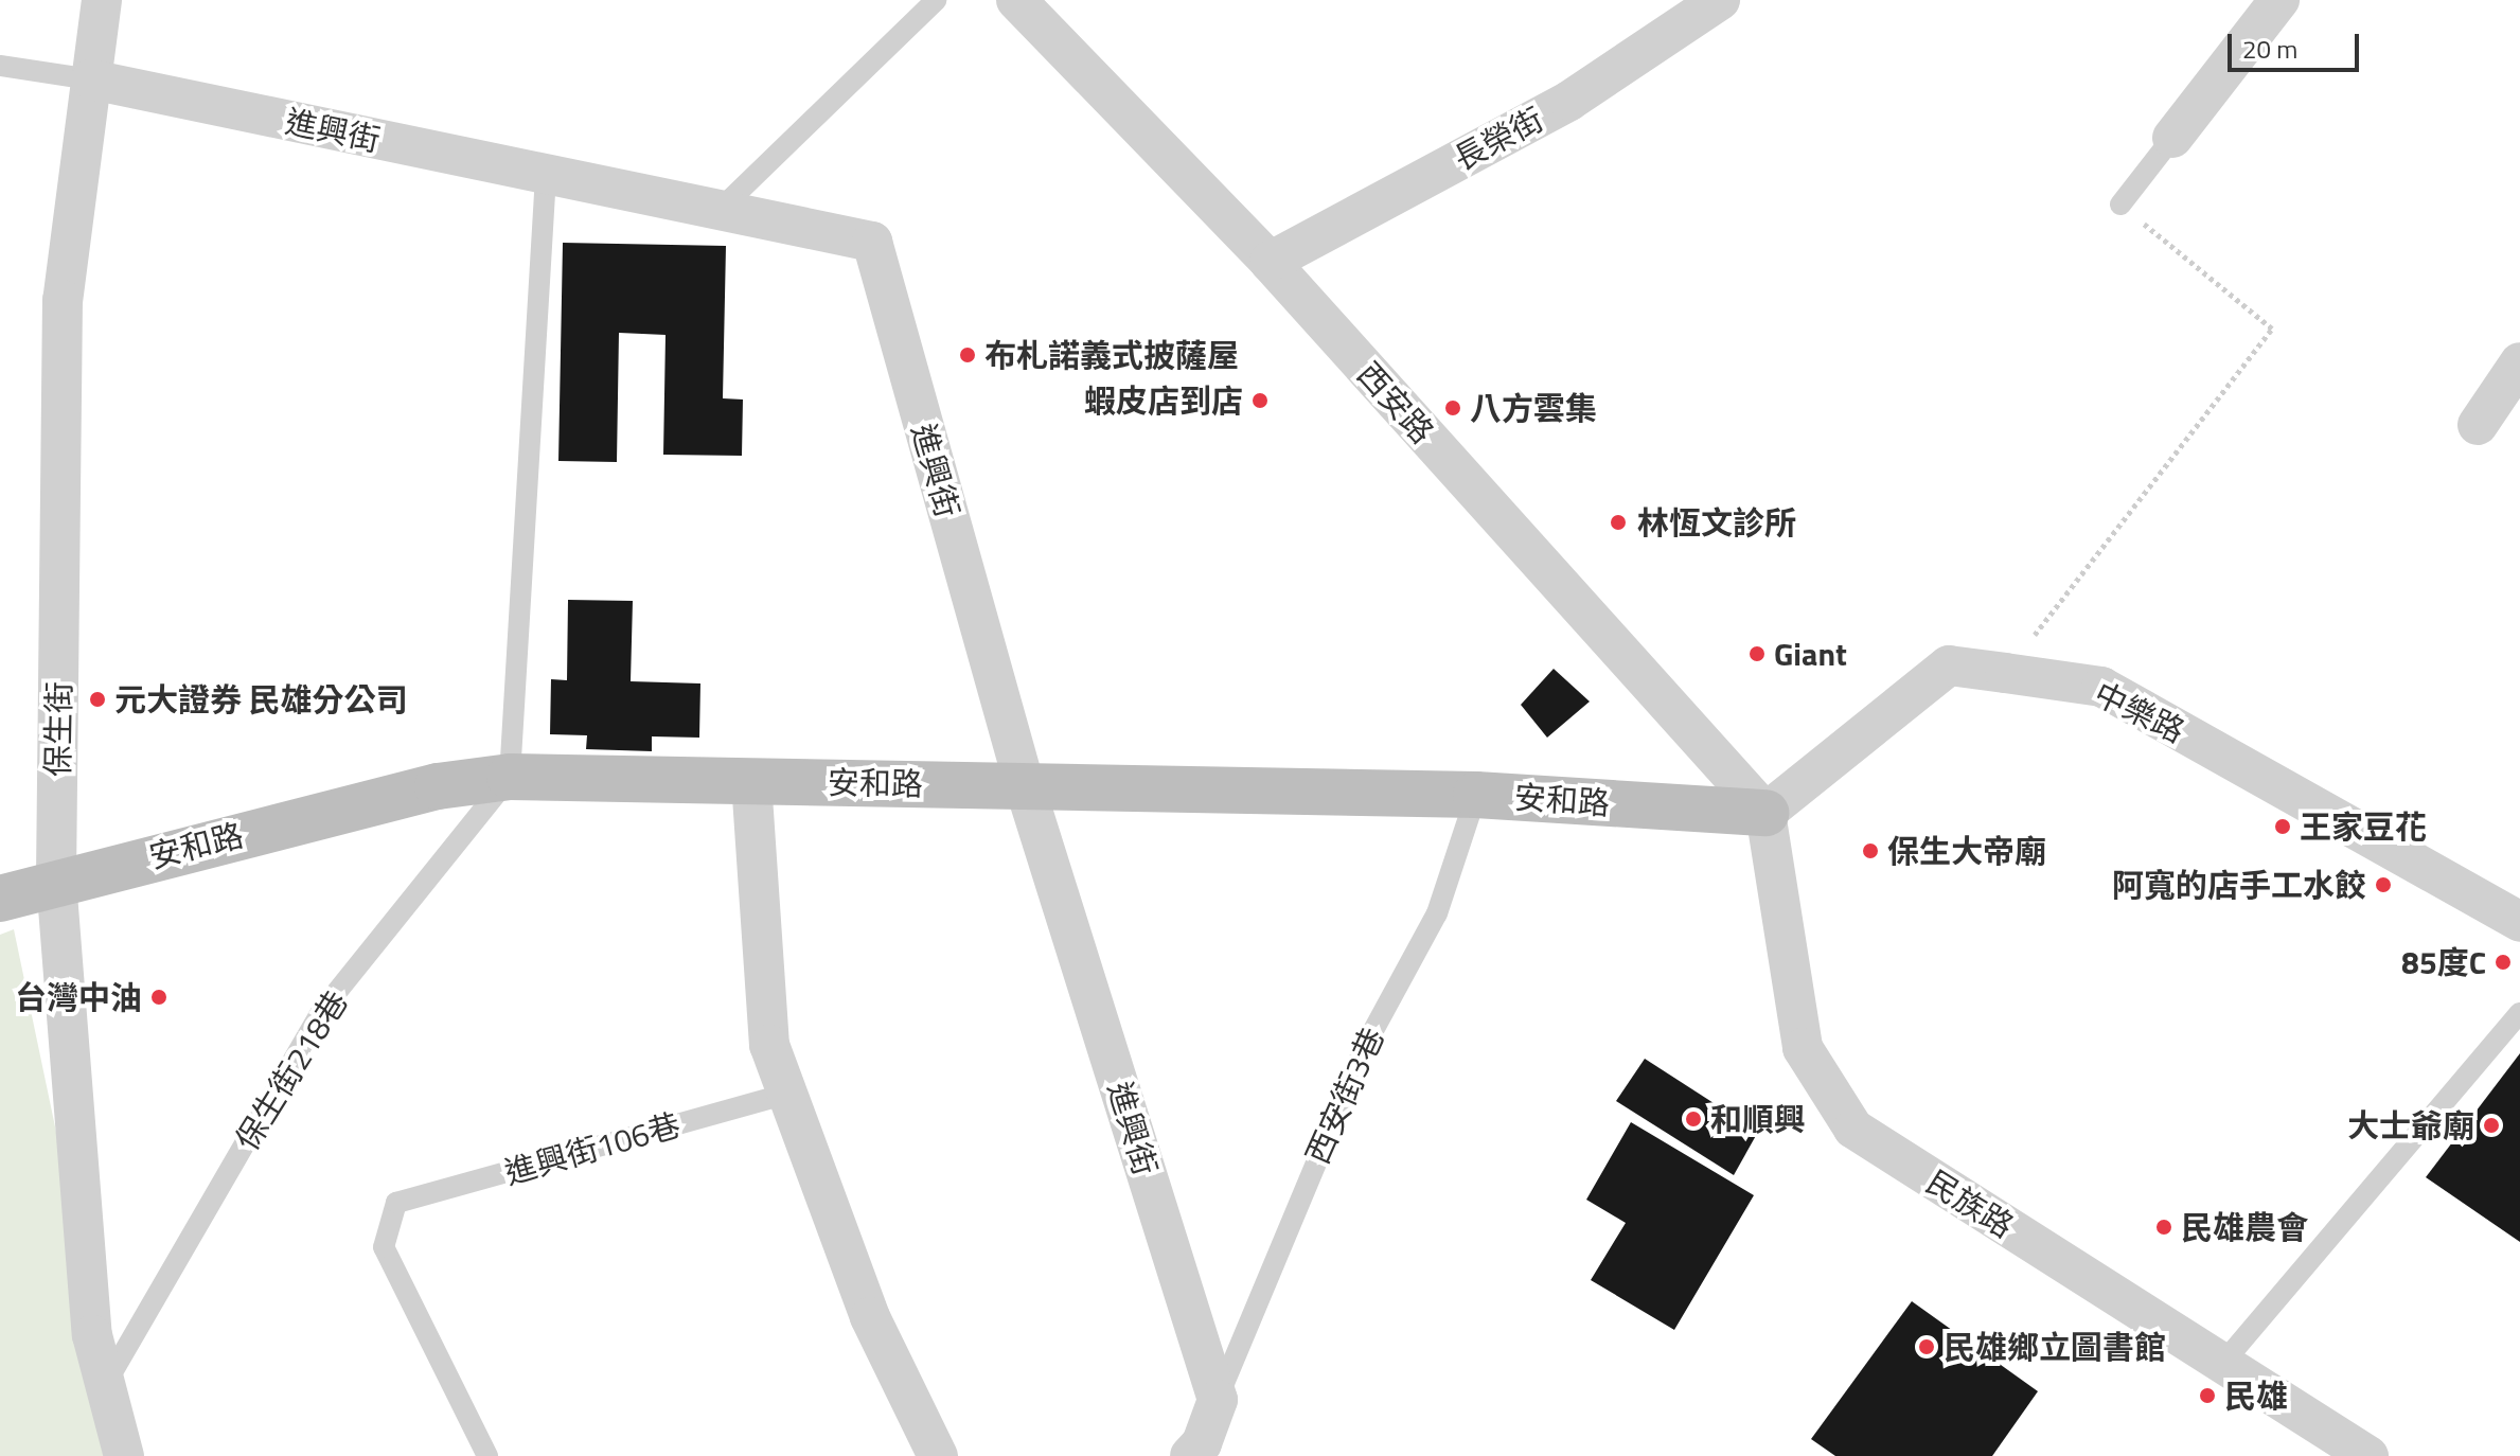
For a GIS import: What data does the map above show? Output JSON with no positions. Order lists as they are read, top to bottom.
{
  "streets": {
    "street": [
      "進興街",
      "長榮街",
      "西安路",
      "中樂路",
      "保生街",
      "安和路",
      "民族路"
    ],
    "lane": ["保生街218巷", "西安街3巷", "進興街106巷"]
  },
  "crossings": [
    ["進興街", "保生街"],
    ["進興街", "安和路"],
    ["進興街", "西安街3巷"],
    ["長榮街", "西安路"],
    ["西安路", "中樂路"],
    ["西安路", "安和路"],
    ["西安路", "民族路"],
    ["中樂路", "安和路"],
    ["中樂路", "民族路"],
    ["保生街", "安和路"],
    ["保生街", "保生街218巷"],
    ["安和路", "保生街218巷"],
    ["安和路", "西安街3巷"],
    ["安和路", "民族路"]
  ],
  "places": [
    "布札諾義式披薩屋",
    "蝦皮店到店",
    "八方雲集",
    "林恆文診所",
    "Giant",
    "元大證券 民雄分公司",
    "王家豆花",
    "保生大帝廟",
    "阿寬的店手工水餃",
    "85度C",
    "台灣中油",
    "和順興",
    "大士爺廟",
    "民雄農會",
    "民雄鄉立圖書館",
    "民雄"
  ],
  "scale_bar": "20 m"
}
